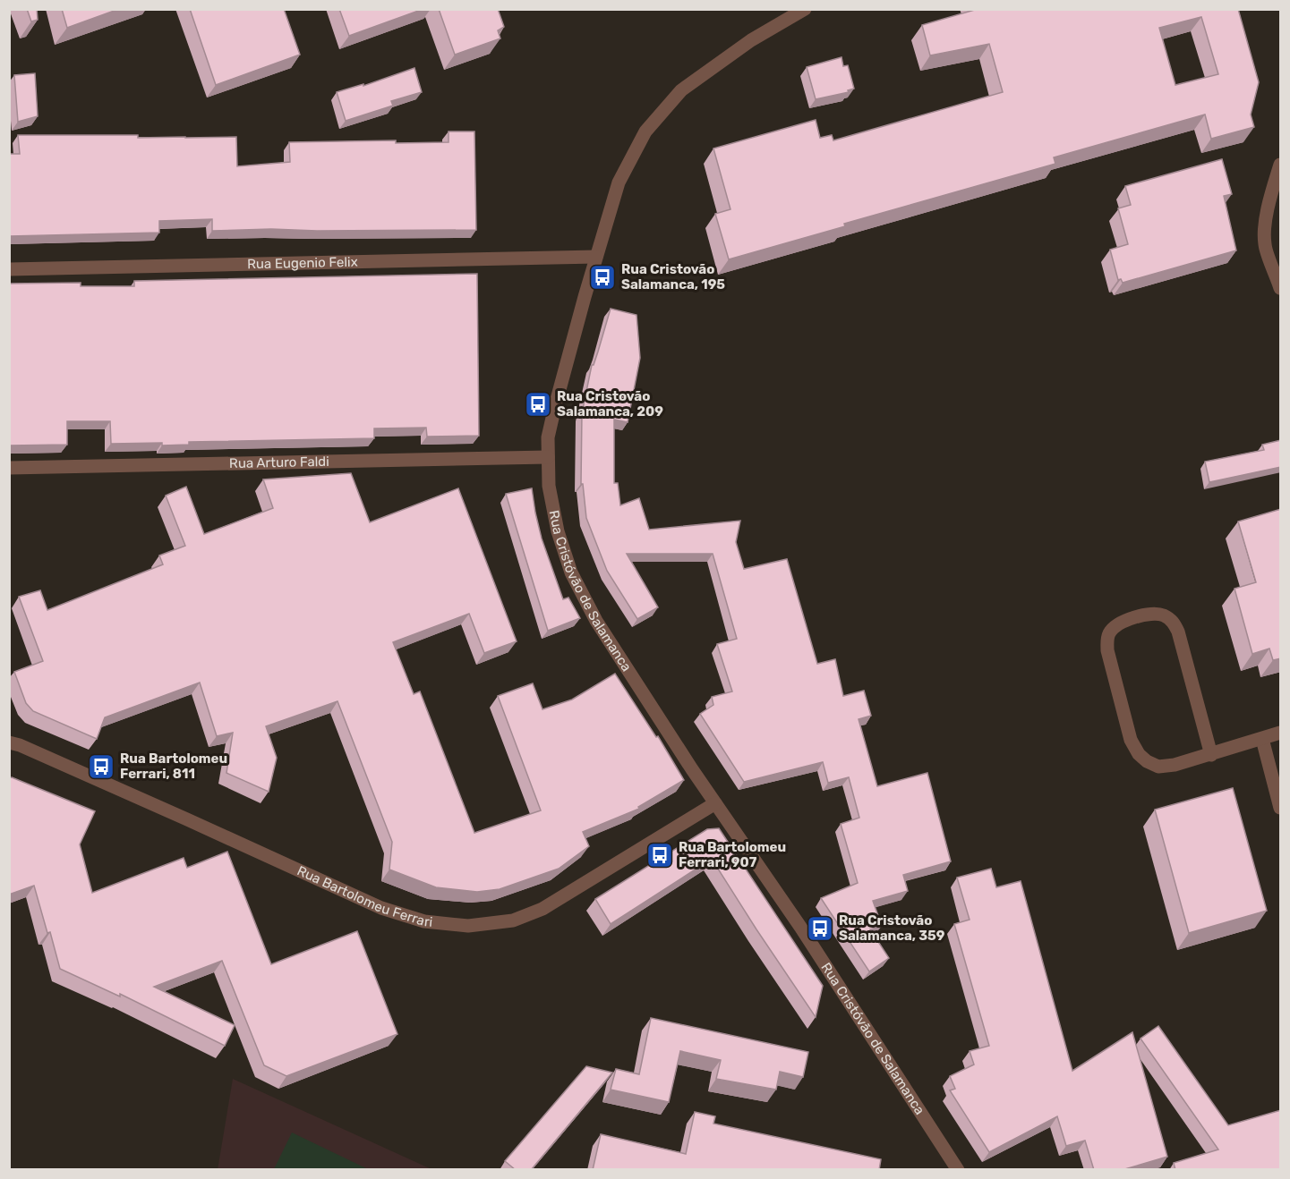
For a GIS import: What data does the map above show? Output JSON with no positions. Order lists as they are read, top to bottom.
{
  "streets": {
    "street": [
      "Rua Eugenio Felix",
      "Rua Arturo Faldi",
      "Rua Cristóvão de Salamanca",
      "Rua Bartolomeu Ferrari"
    ]
  },
  "crossings": [
    ["Rua Eugenio Felix", "Rua Cristóvão de Salamanca"],
    ["Rua Arturo Faldi", "Rua Cristóvão de Salamanca"],
    ["Rua Cristóvão de Salamanca", "Rua Bartolomeu Ferrari"]
  ],
  "places": {
    "bus stop": [
      "Rua Cristovão Salamanca, 195",
      "Rua Cristovão Salamanca, 209",
      "Rua Bartolomeu Ferrari, 811",
      "Rua Bartolomeu Ferrari, 907",
      "Rua Cristovão Salamanca, 359"
    ]
  }
}
